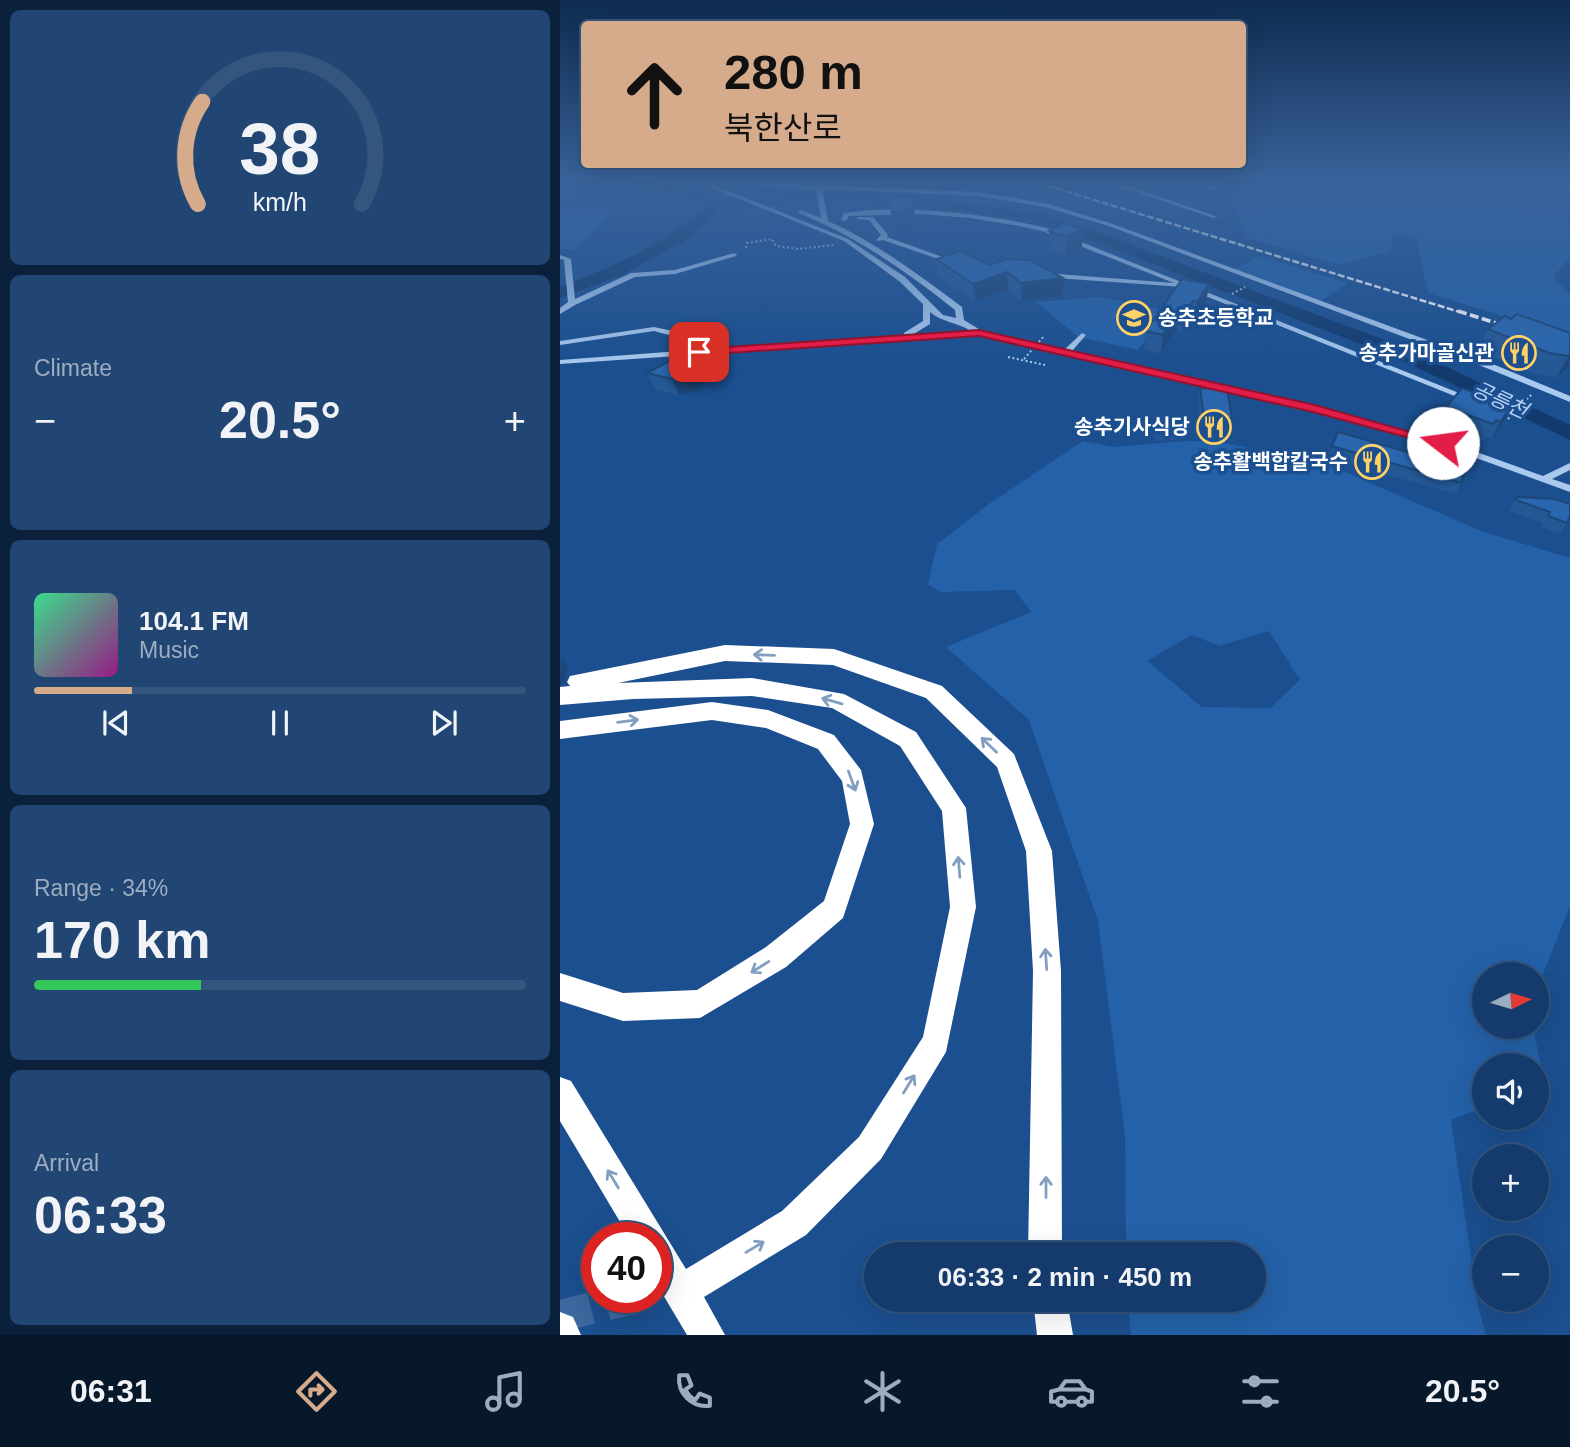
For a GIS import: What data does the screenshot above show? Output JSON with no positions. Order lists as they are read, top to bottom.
{
  "water": ["공릉천"],
  "places": {
    "school or university": ["송추초등학교"],
    "restaurant": ["송추가마골신관", "송추기사식당", "송추활백합칼국수"]
  },
  "north": "right",
  "page": {
    "turn": ["280 m", "북한산로"],
    "tile": [
      "Climate",
      ["Range · 34%", "170 km"],
      ["Arrival", "06:33"]
    ],
    "heat": ["−", "20.5°", "+"],
    "song": ["104.1 FM", "Music"],
    "map_buttons": ["+", "−"],
    "limit": "40",
    "trip": "06:33 · 2 min · 450 m",
    "tabs": ["06:31", "20.5°"],
    "gauge": ["38", "km/h"]
  }
}
